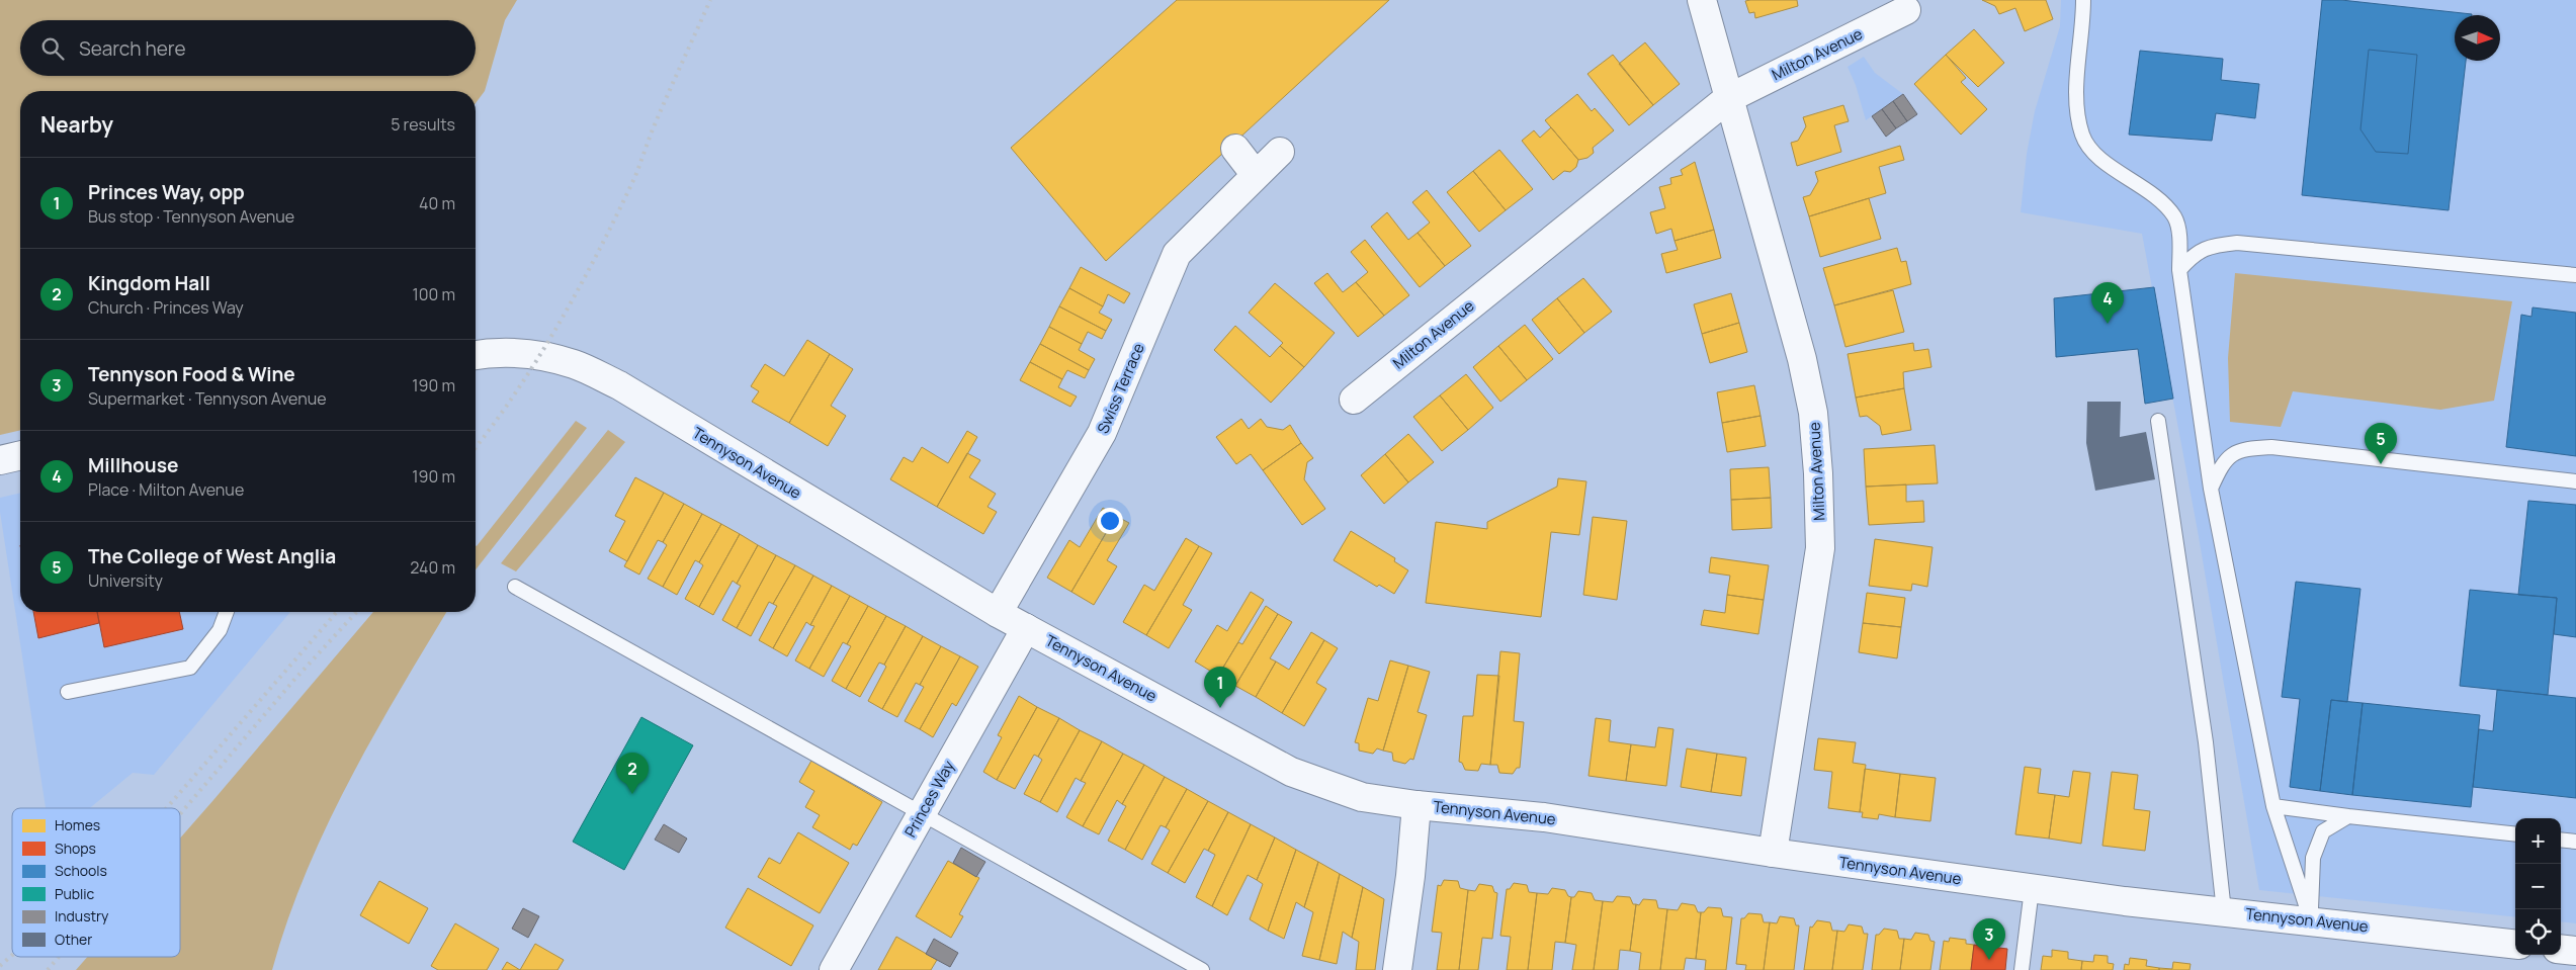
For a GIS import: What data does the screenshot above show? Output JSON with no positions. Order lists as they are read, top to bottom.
{
  "streets": {
    "street": [
      "Milton Avenue",
      "Swiss Terrace",
      "Tennyson Avenue",
      "Princes Way"
    ]
  },
  "crossings": [
    ["Milton Avenue", "Tennyson Avenue"],
    ["Swiss Terrace", "Tennyson Avenue"],
    ["Tennyson Avenue", "Princes Way"]
  ],
  "legend": [
    "Homes",
    "Shops",
    "Schools",
    "Public",
    "Industry",
    "Other"
  ],
  "north": "right",
  "page": {
    "search": "Search here",
    "heading": ["Nearby", "5 results"],
    "list": [
      {
        "mark": "1",
        "name": "Princes Way, opp",
        "note": "Bus stop · Tennyson Avenue",
        "value": "40 m"
      },
      {
        "mark": "2",
        "name": "Kingdom Hall",
        "note": "Church · Princes Way",
        "value": "100 m"
      },
      {
        "mark": "3",
        "name": "Tennyson Food & Wine",
        "note": "Supermarket · Tennyson Avenue",
        "value": "190 m"
      },
      {
        "mark": "4",
        "name": "Millhouse",
        "note": "Place · Milton Avenue",
        "value": "190 m"
      },
      {
        "mark": "5",
        "name": "The College of West Anglia",
        "note": "University",
        "value": "240 m"
      }
    ],
    "pins": [
      "4",
      "5",
      "1",
      "2",
      "3"
    ],
    "map_buttons": ["+", "−"]
  }
}
